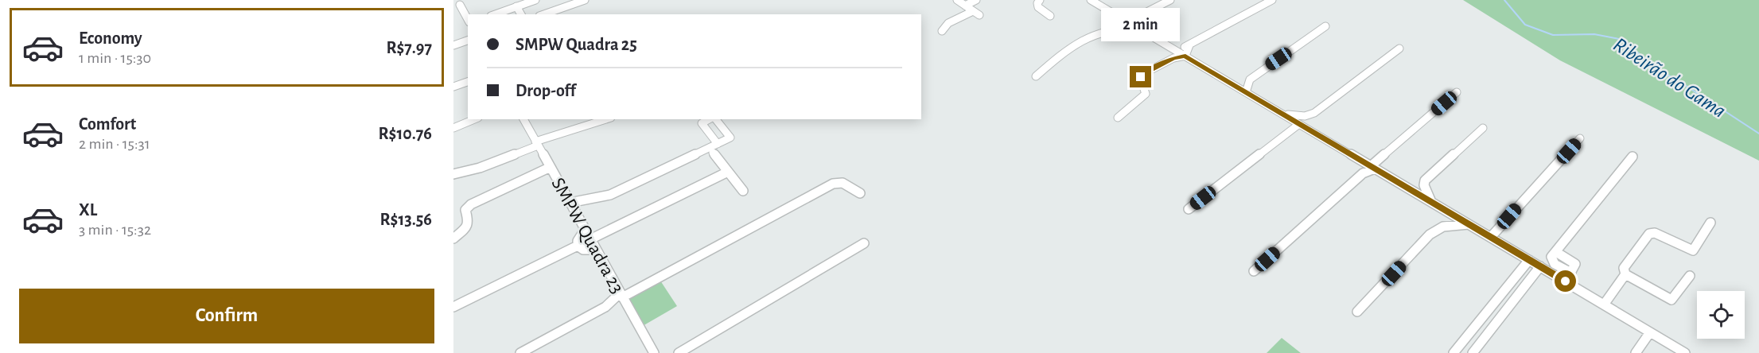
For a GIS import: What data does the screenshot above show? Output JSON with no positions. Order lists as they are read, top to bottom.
{
  "streets": {
    "street": ["SMPW Quadra 23"]
  },
  "water": ["Ribeirão do Gama"],
  "page": {
    "list": [
      {
        "name": "Economy",
        "note": "1 min · 15:30",
        "value": "R$7.97"
      },
      {
        "name": "Comfort",
        "note": "2 min · 15:31",
        "value": "R$10.76"
      },
      {
        "name": "XL",
        "note": "3 min · 15:32",
        "value": "R$13.56"
      }
    ],
    "bubble": "2 min",
    "banner": ["SMPW Quadra 25", "Drop-off"],
    "buttons": "Confirm"
  }
}
